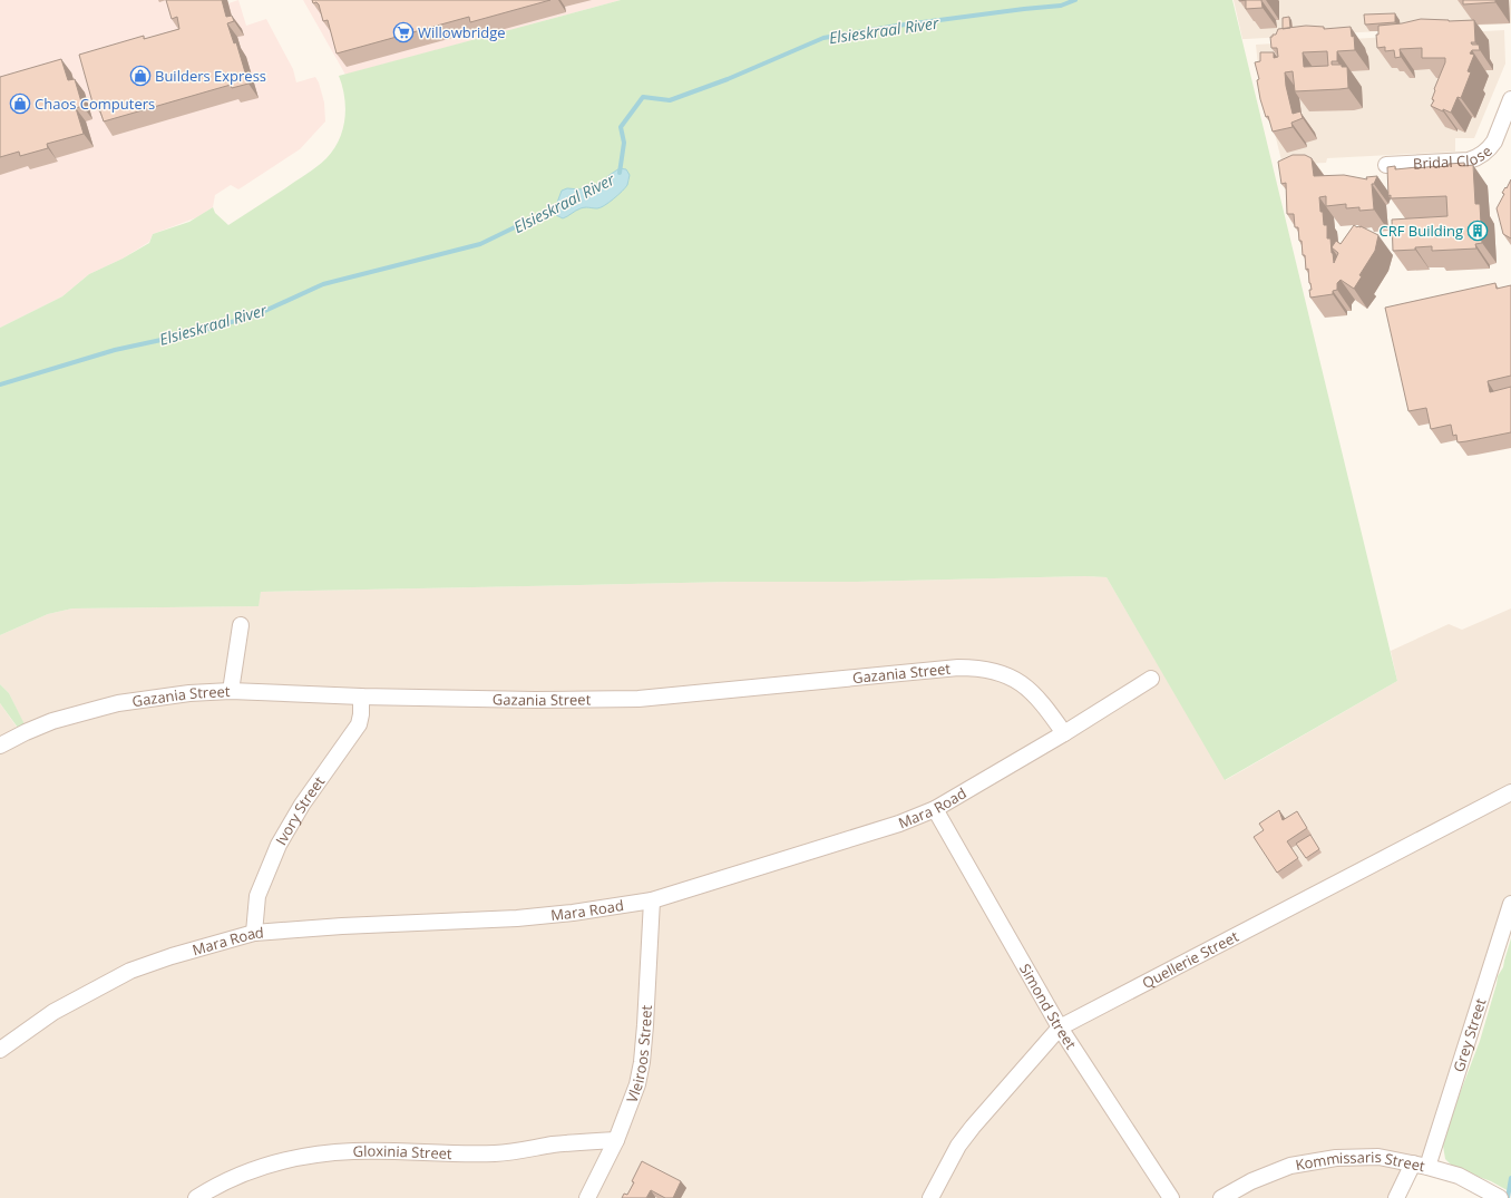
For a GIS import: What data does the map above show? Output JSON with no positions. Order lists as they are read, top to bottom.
{
  "streets": {
    "street": [
      "Bridal Close",
      "Gazania Street",
      "Mara Road",
      "Ivory Street",
      "Quellerie Street",
      "Simond Street",
      "Grey Street",
      "Vleiroos Street",
      "Gloxinia Street",
      "Kommissaris Street"
    ]
  },
  "crossings": [
    ["Gazania Street", "Mara Road"],
    ["Gazania Street", "Ivory Street"],
    ["Mara Road", "Ivory Street"],
    ["Mara Road", "Simond Street"],
    ["Mara Road", "Vleiroos Street"],
    ["Quellerie Street", "Simond Street"],
    ["Grey Street", "Kommissaris Street"],
    ["Vleiroos Street", "Gloxinia Street"]
  ],
  "water": ["Elsieskraal River"],
  "places": {
    "supermarket": ["Willowbridge"],
    "shop": ["Builders Express", "Chaos Computers"],
    "building": ["CRF Building"]
  }
}
